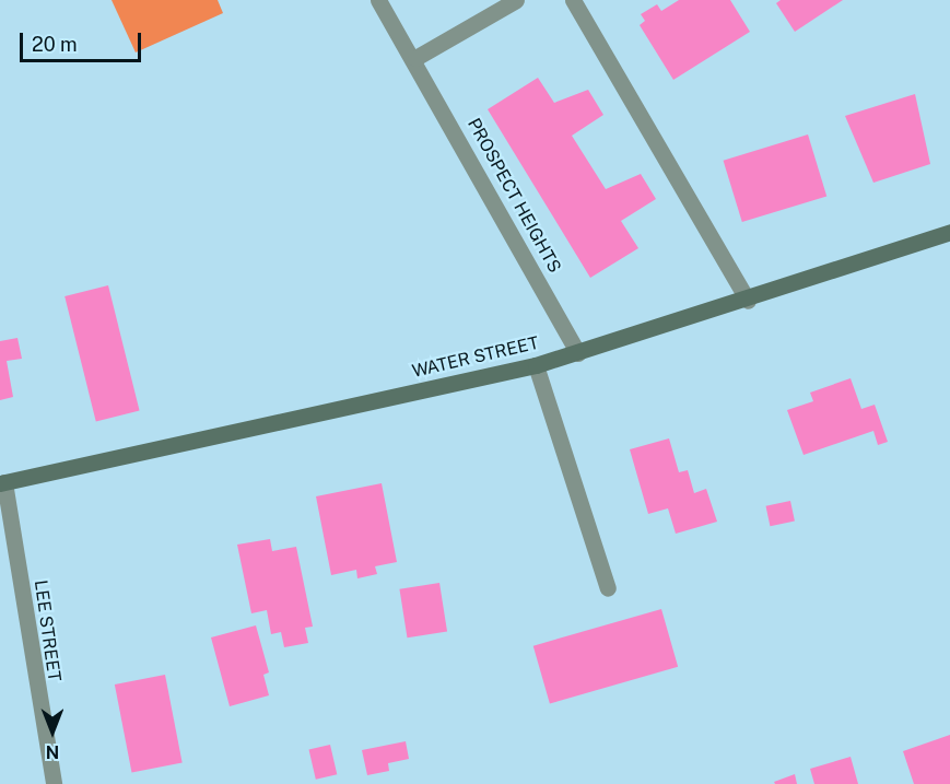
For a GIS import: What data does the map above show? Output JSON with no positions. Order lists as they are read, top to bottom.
{
  "streets": {
    "street": ["PROSPECT HEIGHTS", "WATER STREET", "LEE STREET"]
  },
  "crossings": [
    ["PROSPECT HEIGHTS", "WATER STREET"],
    ["WATER STREET", "LEE STREET"]
  ],
  "scale_bar": "20 m",
  "north": "bottom"
}
